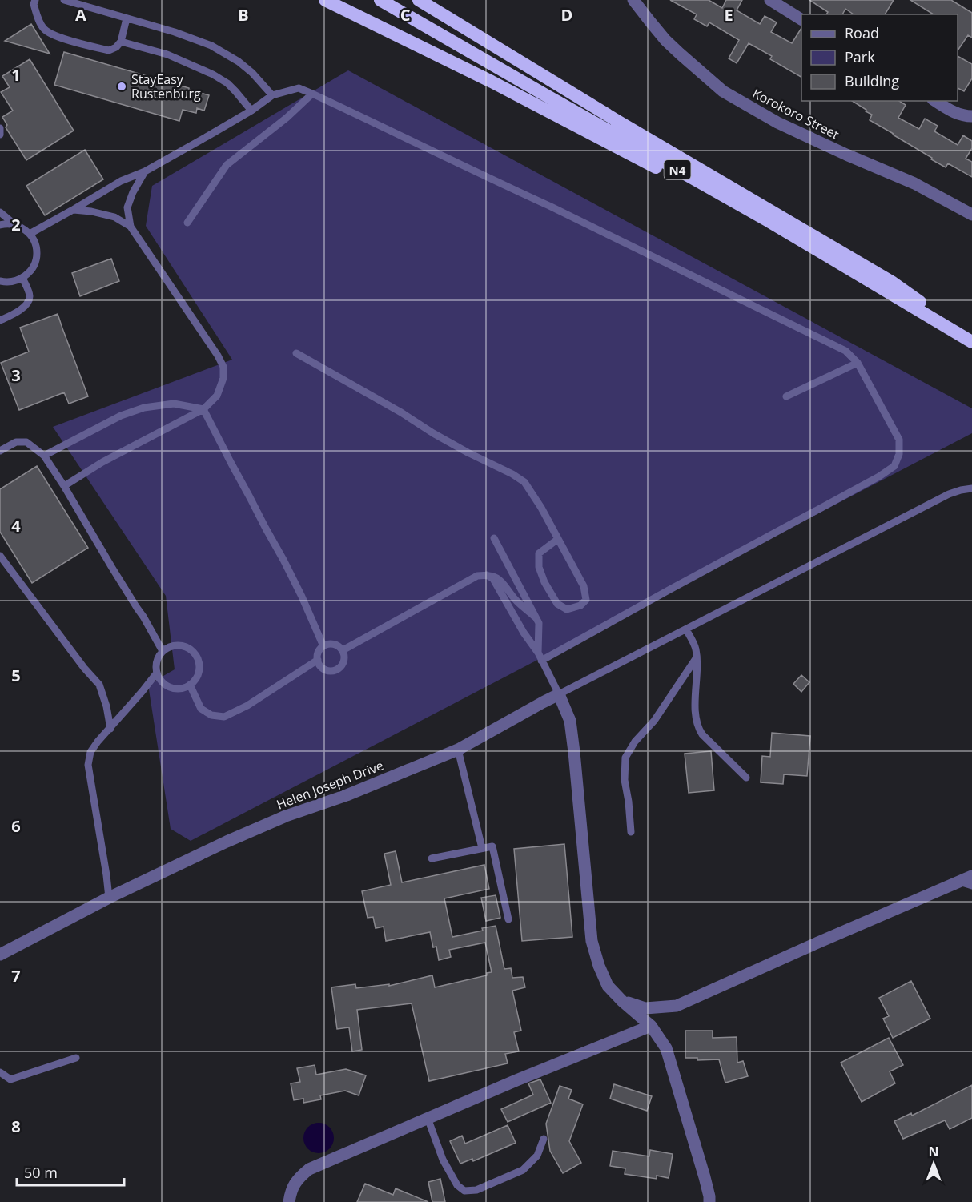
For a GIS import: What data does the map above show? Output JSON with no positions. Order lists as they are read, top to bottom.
{
  "streets": {
    "highway": ["N4"],
    "street": ["Korokoro Street", "Helen Joseph Drive"]
  },
  "places": ["StayEasy Rustenburg"],
  "legend": ["Road", "Park", "Building"],
  "scale_bar": "50 m",
  "north": "top",
  "grid": {
    "columns": [
      "A",
      "B",
      "C",
      "D",
      "E"
    ],
    "rows": [
      "1",
      "2",
      "3",
      "4",
      "5",
      "6",
      "7",
      "8"
    ]
  }
}
